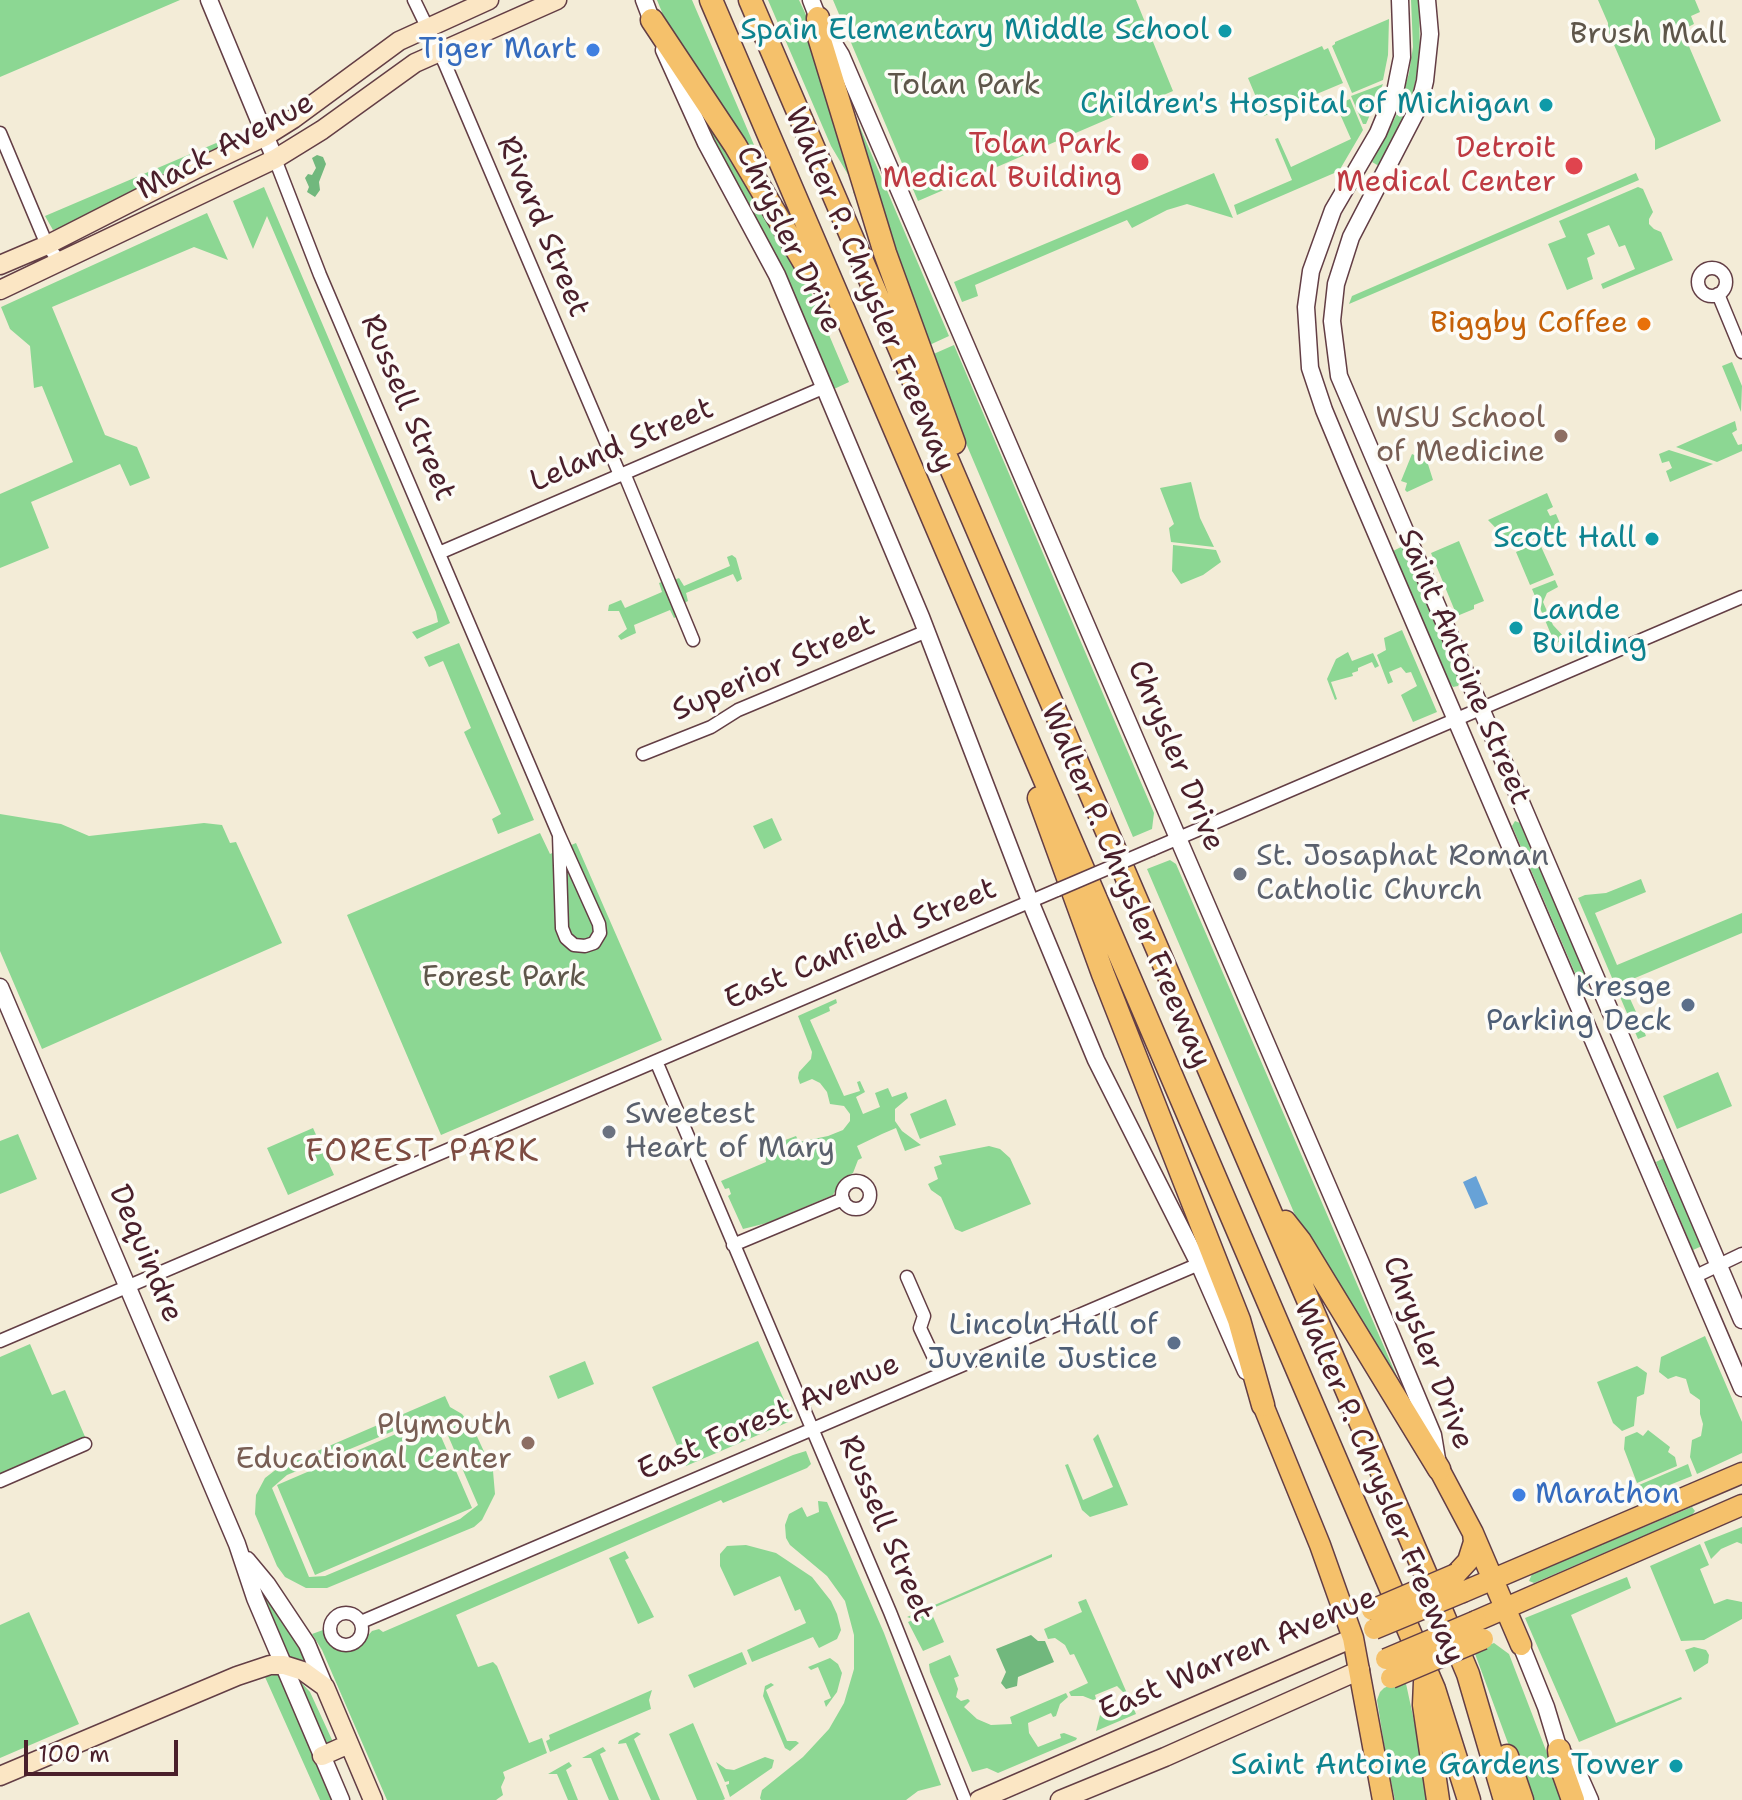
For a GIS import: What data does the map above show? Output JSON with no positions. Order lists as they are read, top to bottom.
{
  "streets": {
    "highway": ["Walter P. Chrysler Freeway"],
    "main road": [
      "Mack Avenue",
      "Chrysler Drive",
      "Dequindre",
      "East Warren Avenue"
    ],
    "street": [
      "Rivard Street",
      "Russell Street",
      "Leland Street",
      "Saint Antoine Street",
      "Superior Street",
      "East Canfield Street",
      "East Forest Avenue"
    ]
  },
  "crossings": [
    ["Mack Avenue", "Rivard Street"],
    ["Mack Avenue", "Russell Street"],
    ["Rivard Street", "Leland Street"],
    ["Chrysler Drive", "Leland Street"],
    ["Chrysler Drive", "Superior Street"],
    ["Chrysler Drive", "East Canfield Street"],
    ["Chrysler Drive", "East Forest Avenue"],
    ["Chrysler Drive", "East Warren Avenue"],
    ["Russell Street", "Leland Street"],
    ["Russell Street", "East Canfield Street"],
    ["Russell Street", "East Forest Avenue"],
    ["Saint Antoine Street", "East Canfield Street"],
    ["East Canfield Street", "Dequindre"]
  ],
  "districts": ["FOREST PARK"],
  "parks": ["Brush Mall", "Tolan Park", "Forest Park"],
  "places": [
    "Spain Elementary Middle School",
    "Tiger Mart",
    "Children's Hospital of Michigan",
    "Tolan Park Medical Building",
    "Detroit Medical Center",
    "Biggby Coffee",
    "WSU School of Medicine",
    "Scott Hall",
    "Lande Building",
    "St. Josaphat Roman Catholic Church",
    "Kresge Parking Deck",
    "Sweetest Heart of Mary",
    "Lincoln Hall of Juvenile Justice",
    "Plymouth Educational Center",
    "Marathon",
    "Saint Antoine Gardens Tower"
  ],
  "scale_bar": "100 m"
}
